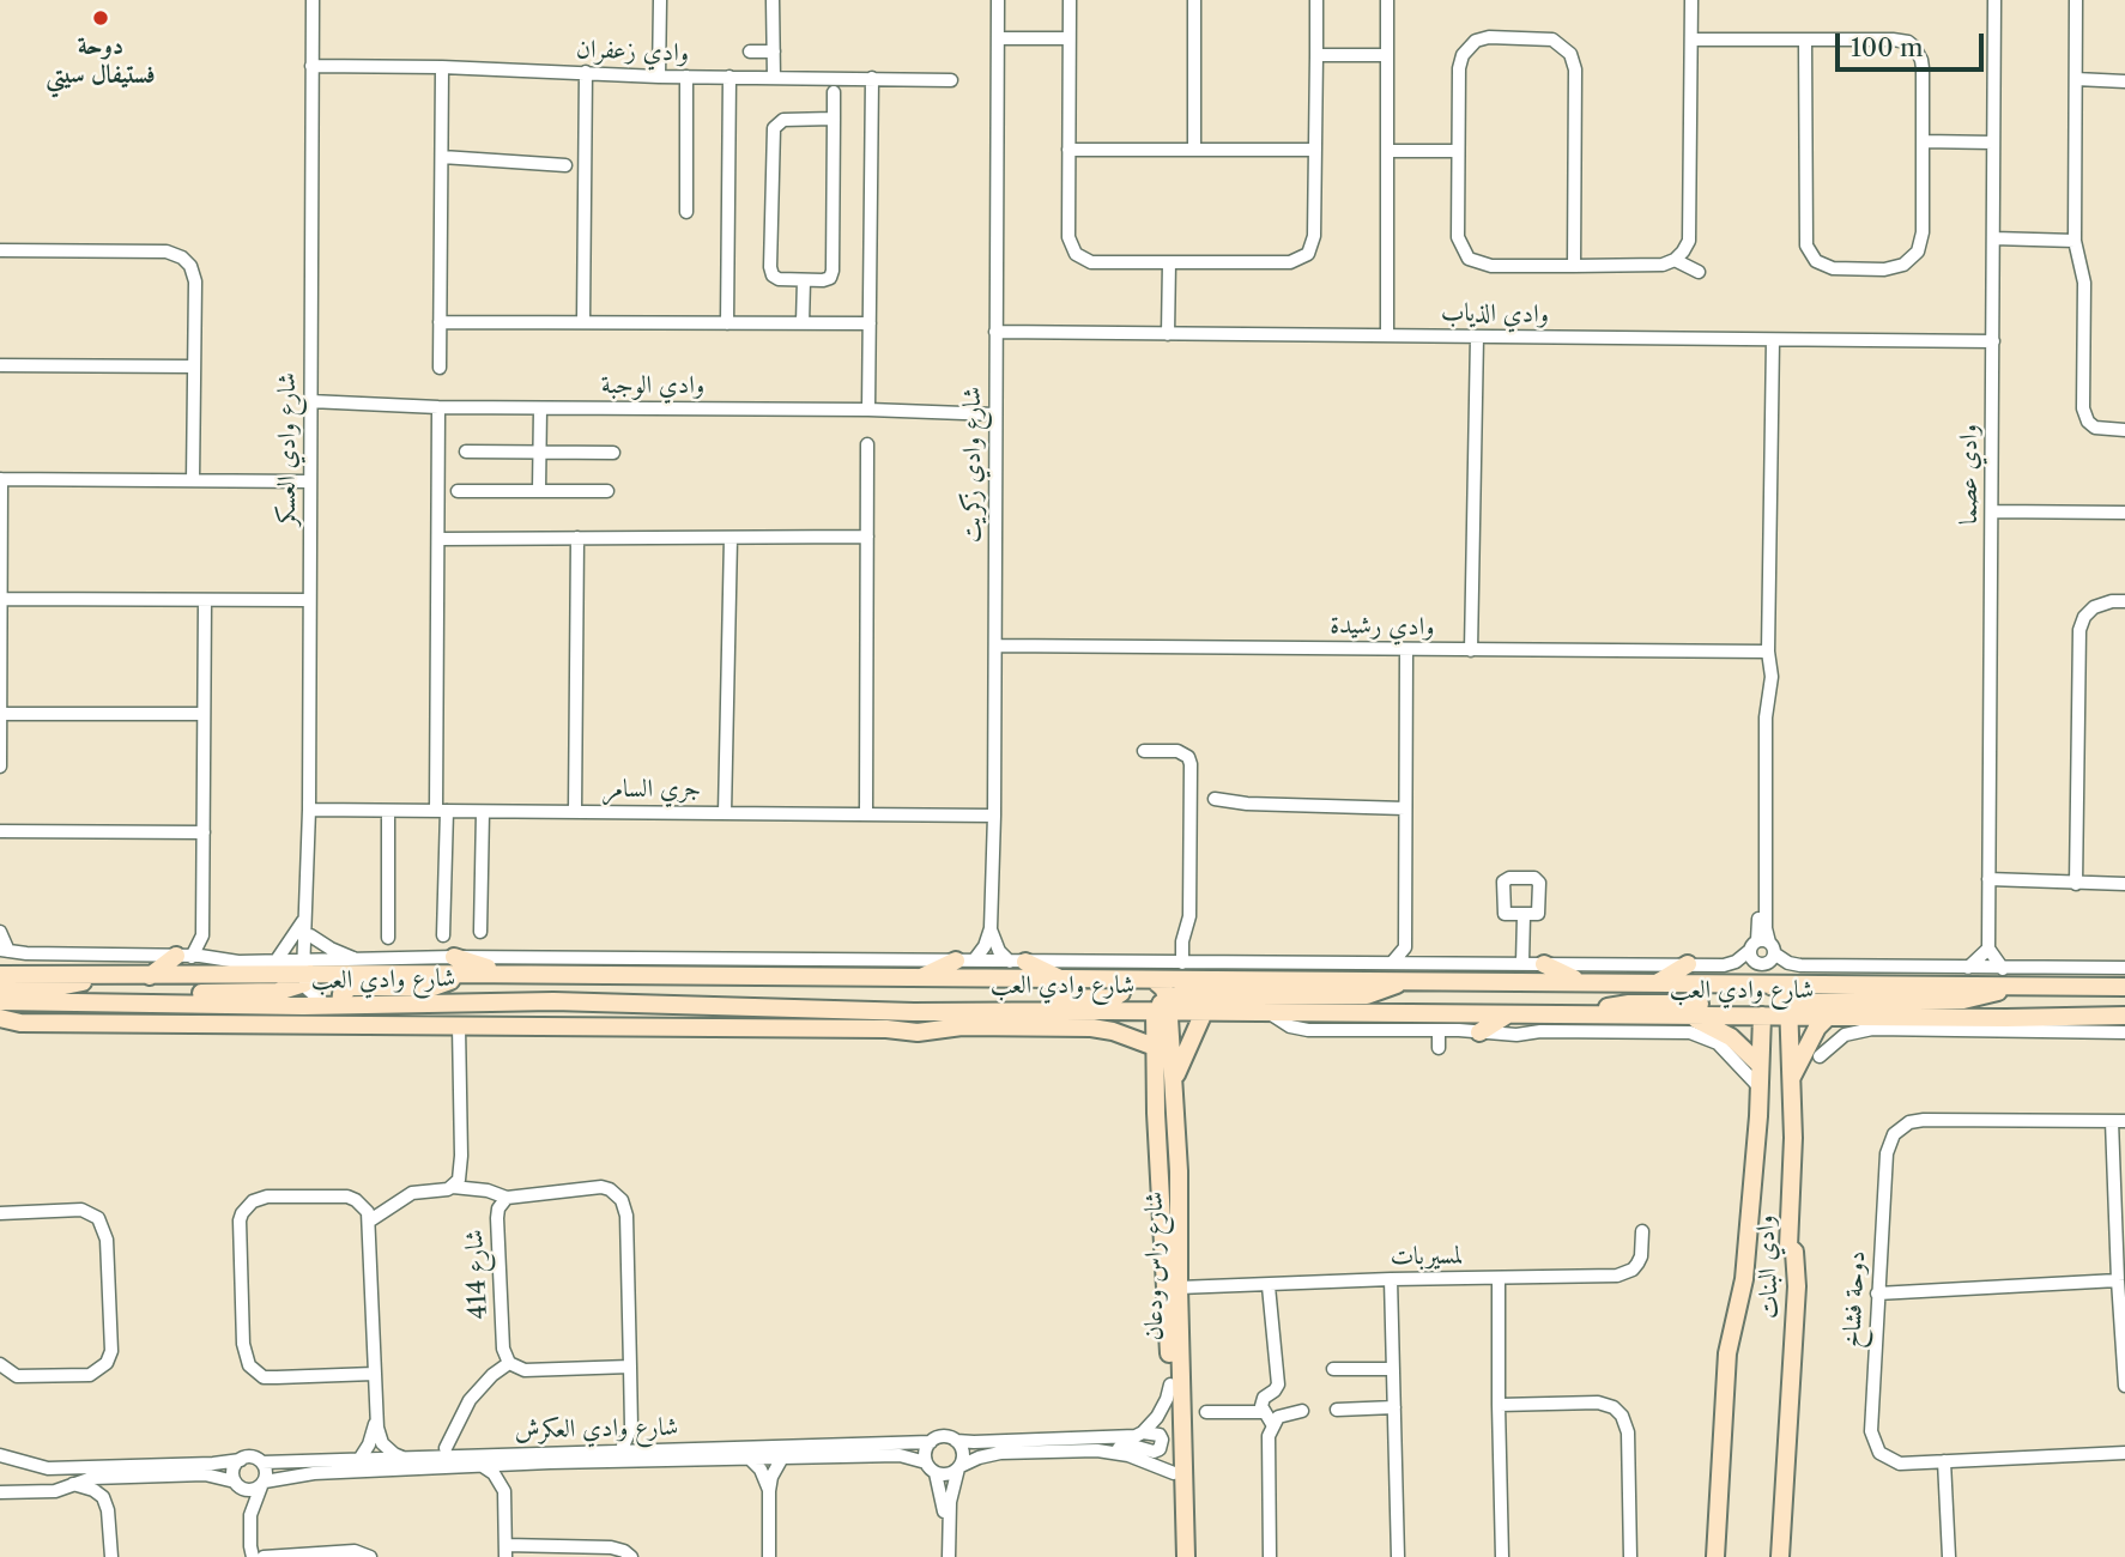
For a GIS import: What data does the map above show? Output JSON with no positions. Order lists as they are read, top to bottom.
{
  "streets": {
    "street": [
      "وادي زعفران",
      "وادي الذياب",
      "وادي الوجبة",
      "شارع وادي العسكر",
      "شارع وادي زكريت",
      "وادي عصما",
      "وادي رشيدة",
      "جري السامر",
      "شارع وادي العب",
      "لمسيربات",
      "شارع راس ودعان",
      "وادي البنات",
      "شارع 414",
      "دوحة فشاخ",
      "شارع وادي العكرش"
    ]
  },
  "crossings": [
    ["وادي زعفران", "شارع وادي العسكر"],
    ["وادي الذياب", "شارع وادي زكريت"],
    ["وادي الذياب", "وادي عصما"],
    ["وادي الوجبة", "شارع وادي العسكر"],
    ["وادي الوجبة", "شارع وادي زكريت"],
    ["شارع وادي العسكر", "جري السامر"],
    ["شارع وادي العسكر", "شارع وادي العب"],
    ["شارع وادي زكريت", "وادي رشيدة"],
    ["شارع وادي زكريت", "جري السامر"],
    ["شارع وادي العب", "شارع راس ودعان"],
    ["شارع وادي العب", "وادي البنات"],
    ["لمسيربات", "شارع راس ودعان"],
    ["شارع 414", "شارع وادي العكرش"]
  ],
  "places": ["دوحة فستيفال سيتي"],
  "scale_bar": "100 m"
}
